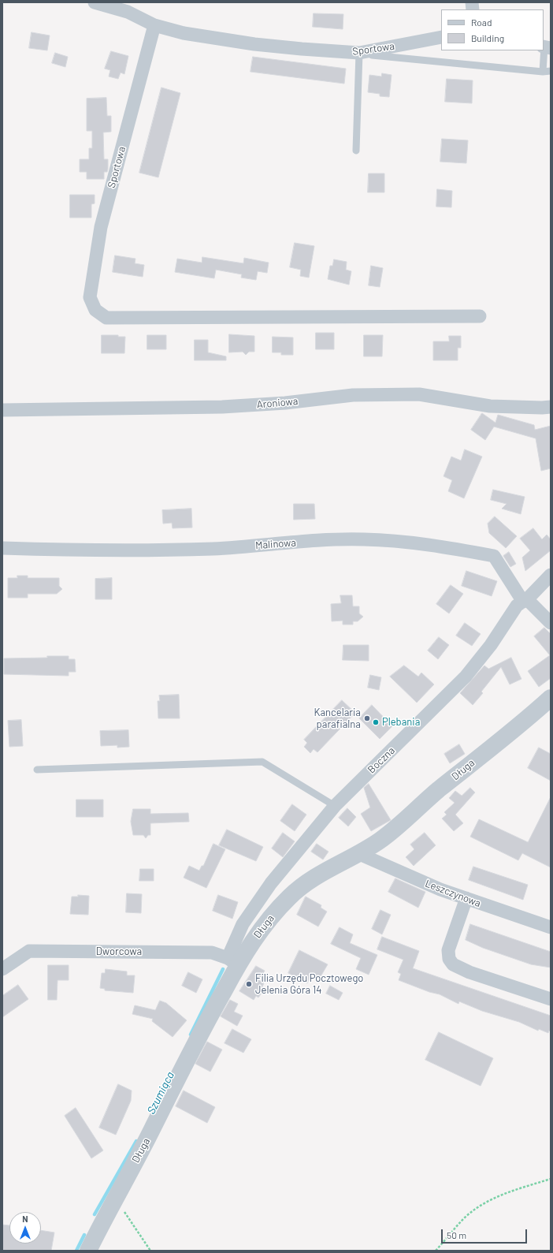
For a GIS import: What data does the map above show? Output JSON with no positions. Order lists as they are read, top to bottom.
{
  "streets": {
    "street": [
      "Sportowa",
      "Aroniowa",
      "Malinowa",
      "Boczna",
      "Długa",
      "Leszczynowa",
      "Dworcowa"
    ]
  },
  "crossings": [
    ["Malinowa", "Boczna"],
    ["Boczna", "Długa"],
    ["Boczna", "Dworcowa"],
    ["Długa", "Leszczynowa"],
    ["Długa", "Dworcowa"]
  ],
  "water": ["Szumiąca"],
  "places": ["Kancelaria parafialna", "Plebania", "Filia Urzędu Pocztowego Jelenia Góra 14"],
  "legend": ["Road", "Building"],
  "scale_bar": "50 m",
  "north": "top"
}
